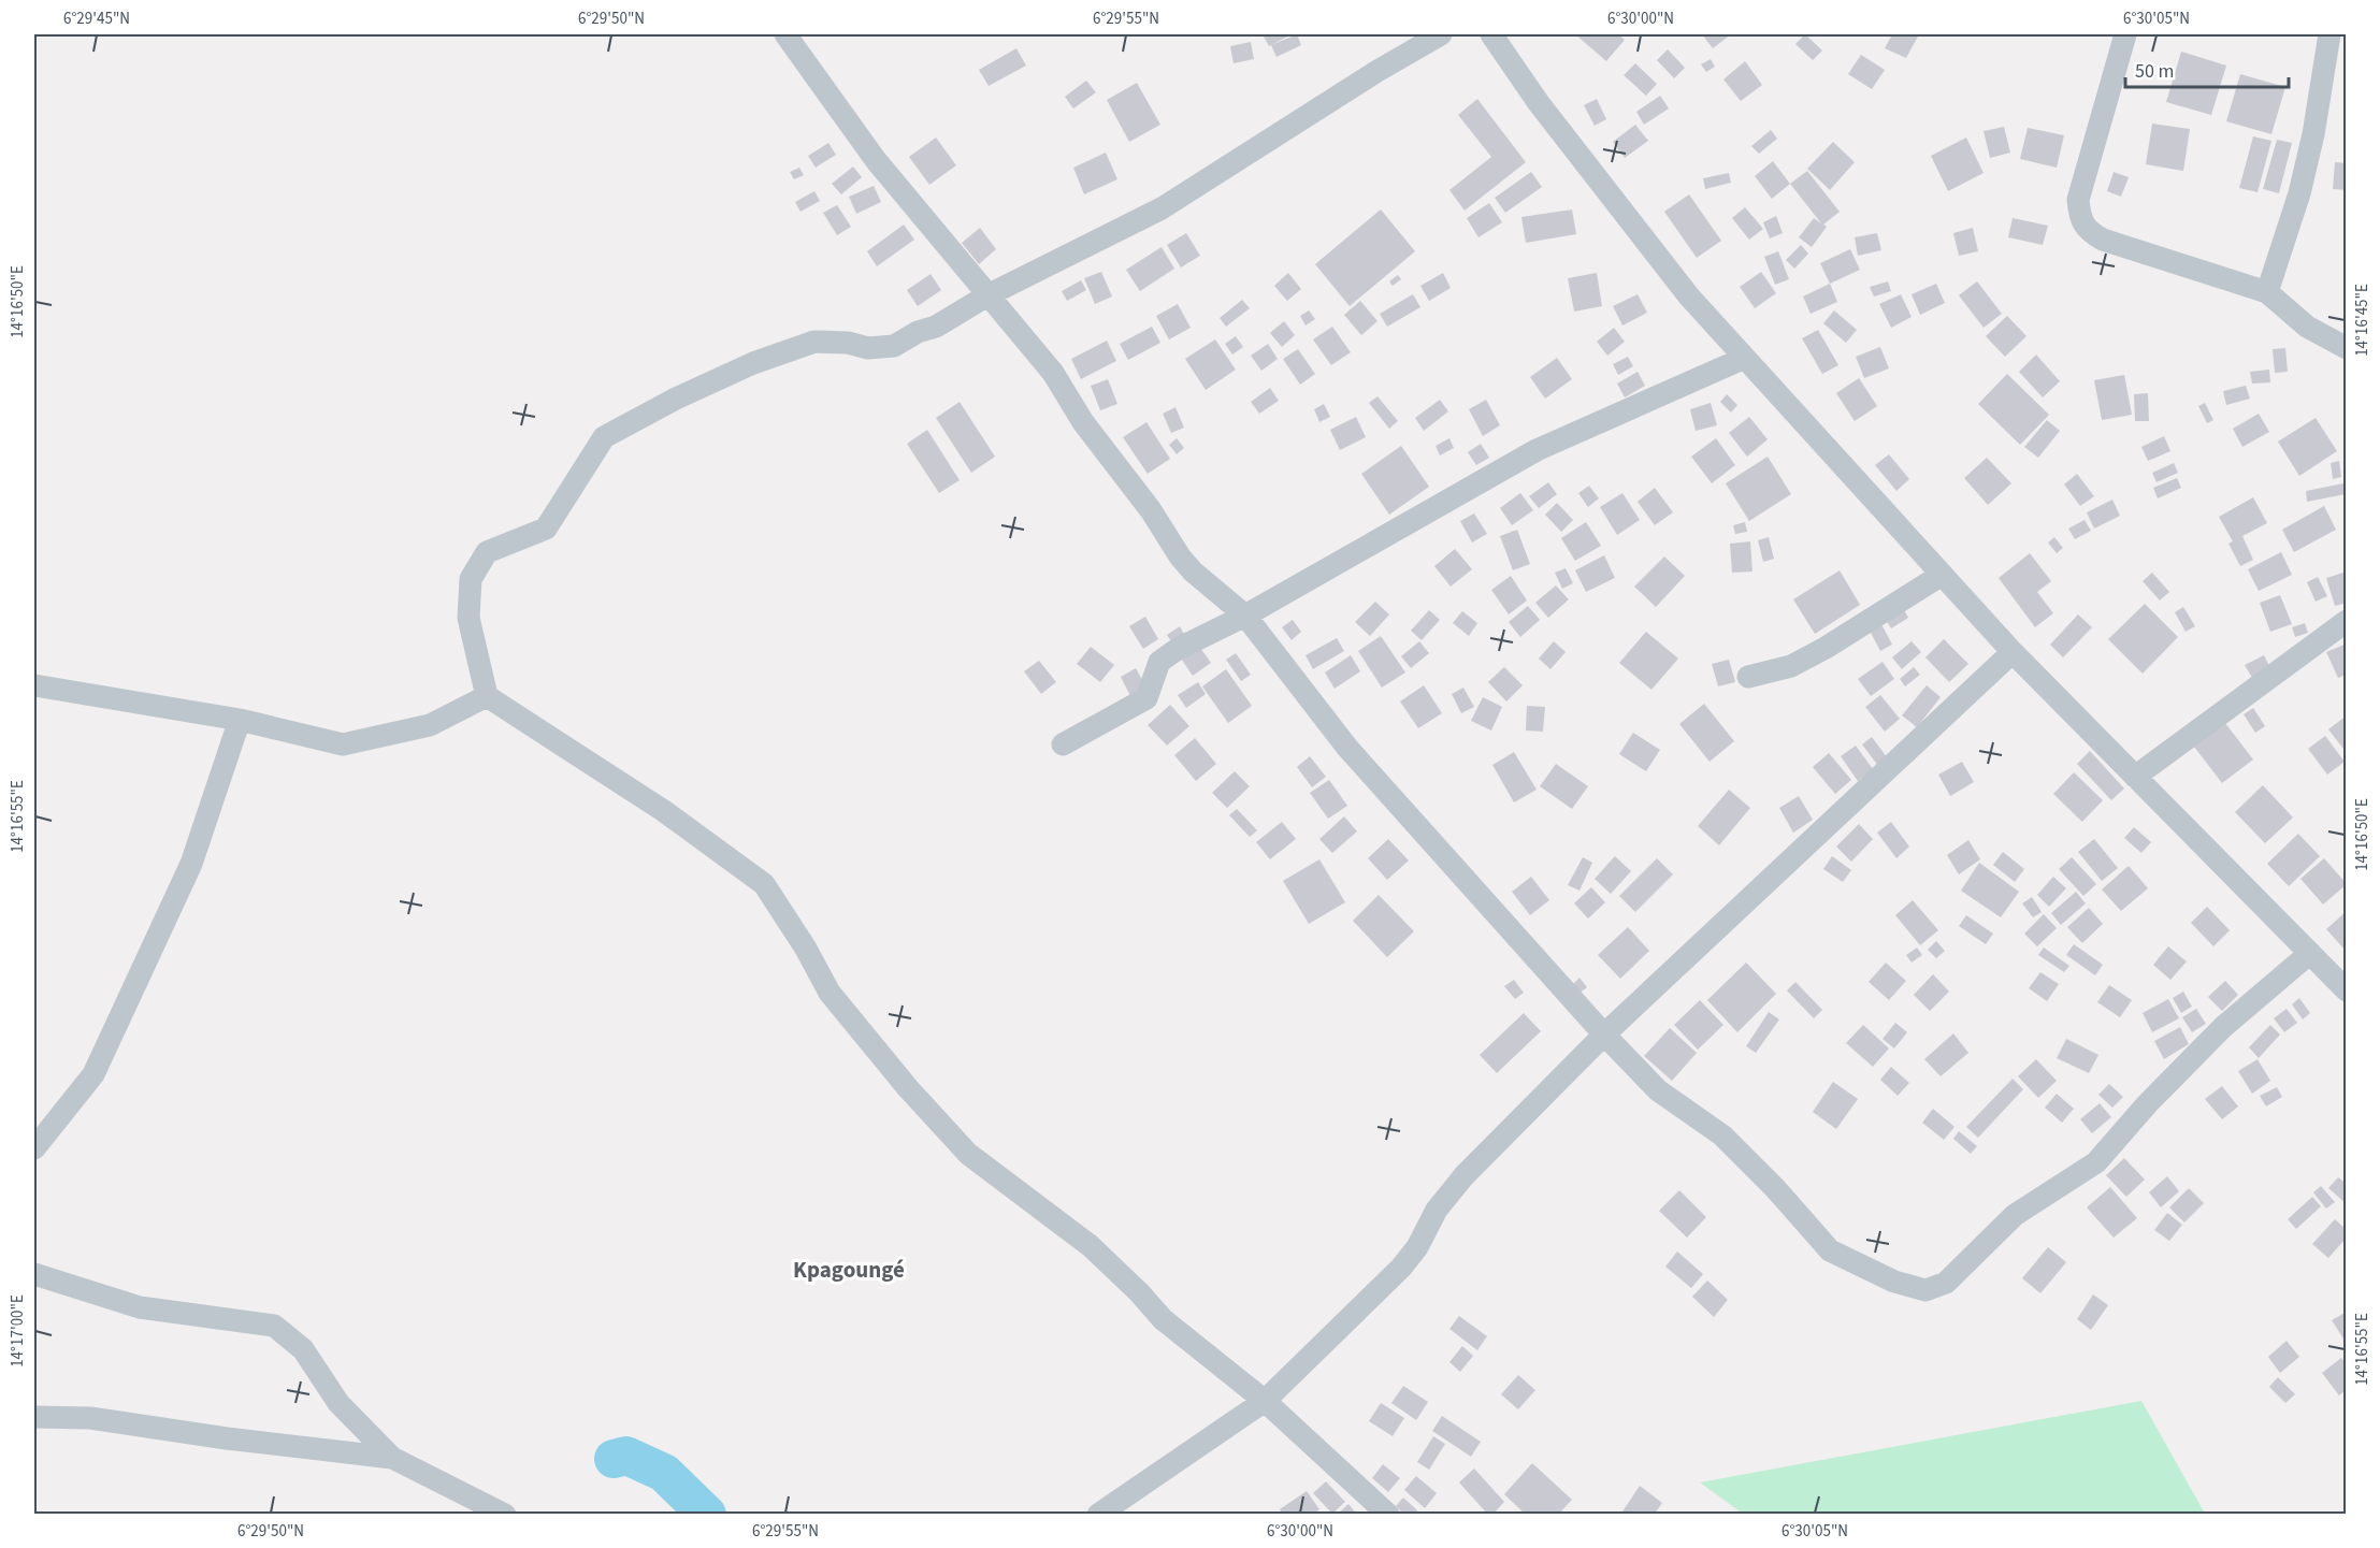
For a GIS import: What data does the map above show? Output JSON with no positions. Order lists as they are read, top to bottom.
{
  "districts": ["Kpagoungé"],
  "scale_bar": "50 m",
  "coordinates": [
    "6°29'45\"N",
    "6°29'50\"N",
    "6°29'55\"N",
    "6°30'00\"N",
    "6°30'05\"N",
    "14°16'50\"E",
    "14°16'45\"E",
    "14°16'55\"E",
    "14°17'00\"E"
  ]
}
